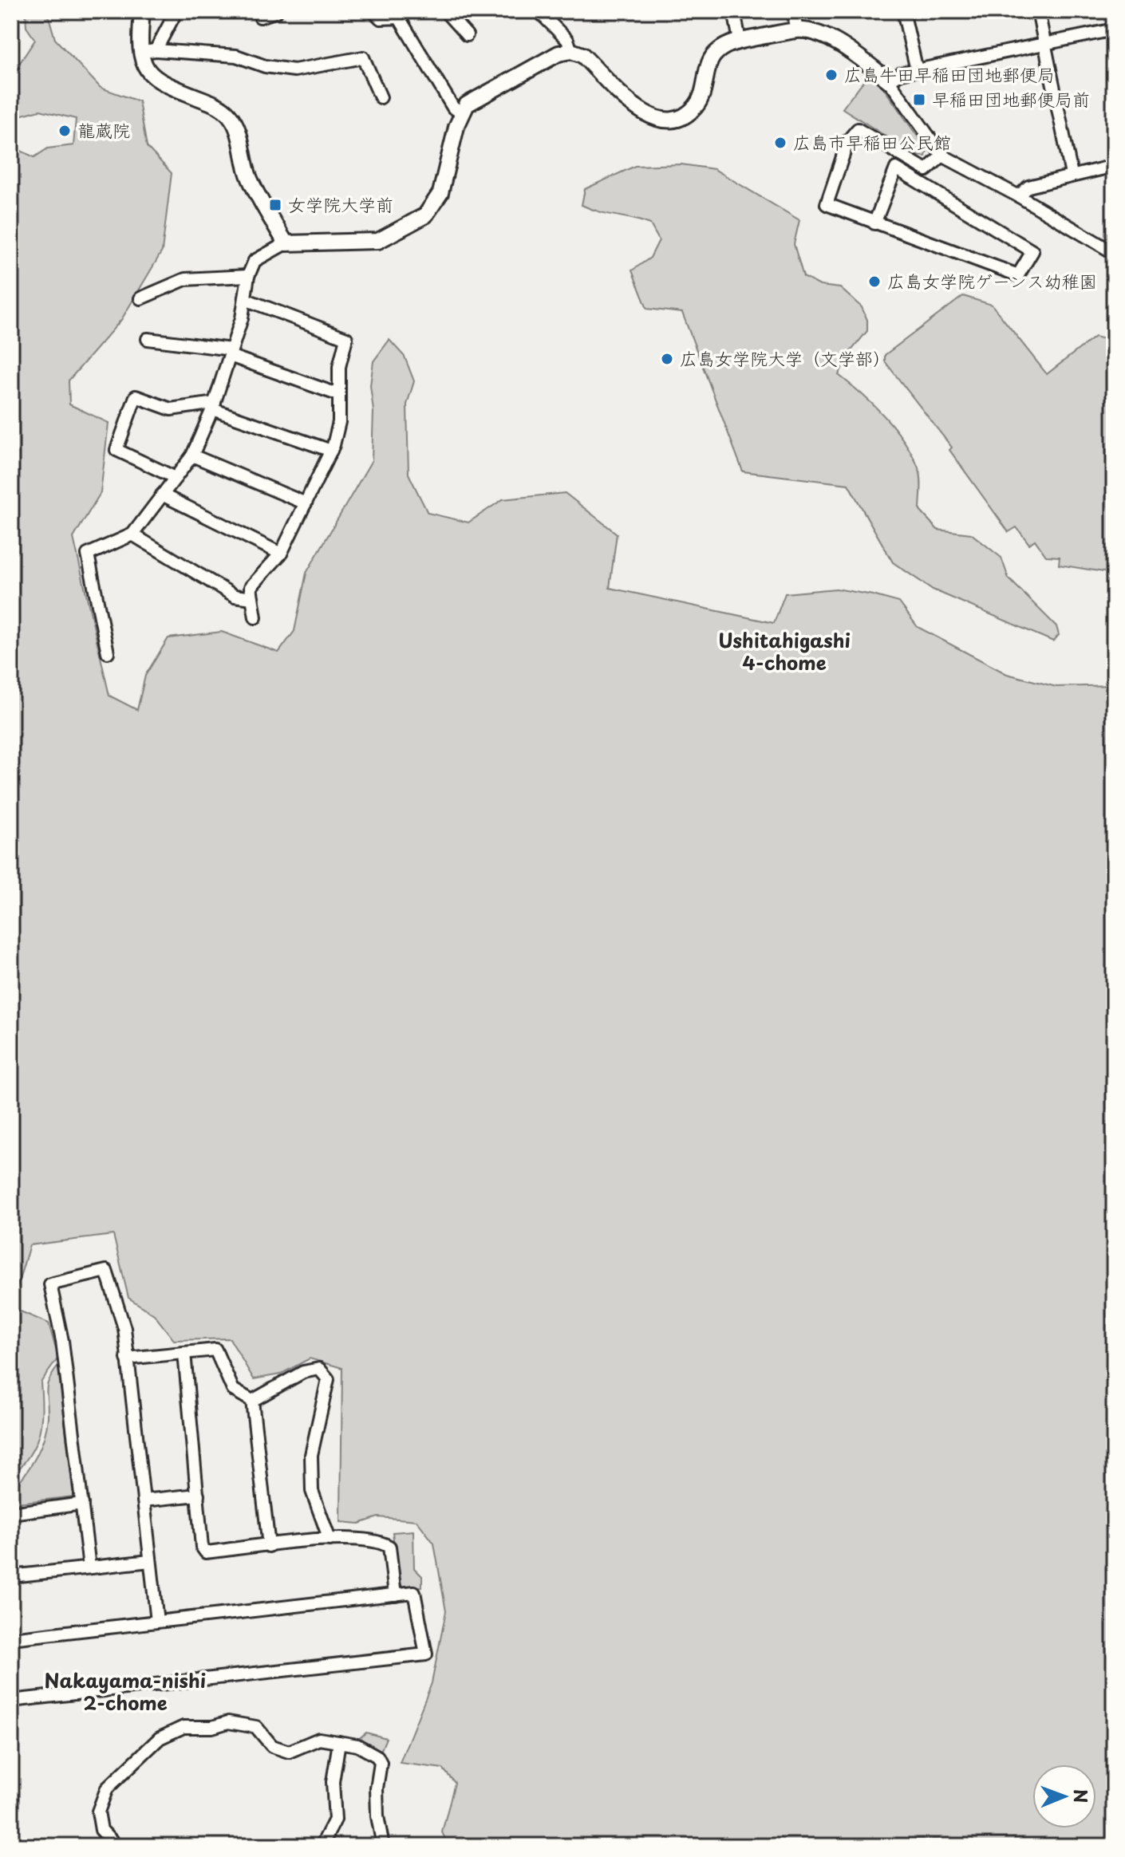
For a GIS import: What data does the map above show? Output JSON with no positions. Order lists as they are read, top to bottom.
{
  "districts": ["Ushitahigashi 4-chome", "Nakayama-nishi 2-chome"],
  "places": {
    "other": [
      "広島牛田早稲田団地郵便局",
      "龍蔵院",
      "広島市早稲田公民館",
      "広島女学院ゲーンス幼稚園",
      "広島女学院大学（文学部）"
    ],
    "transit": ["早稲田団地郵便局前", "女学院大学前"]
  },
  "north": "right"
}
